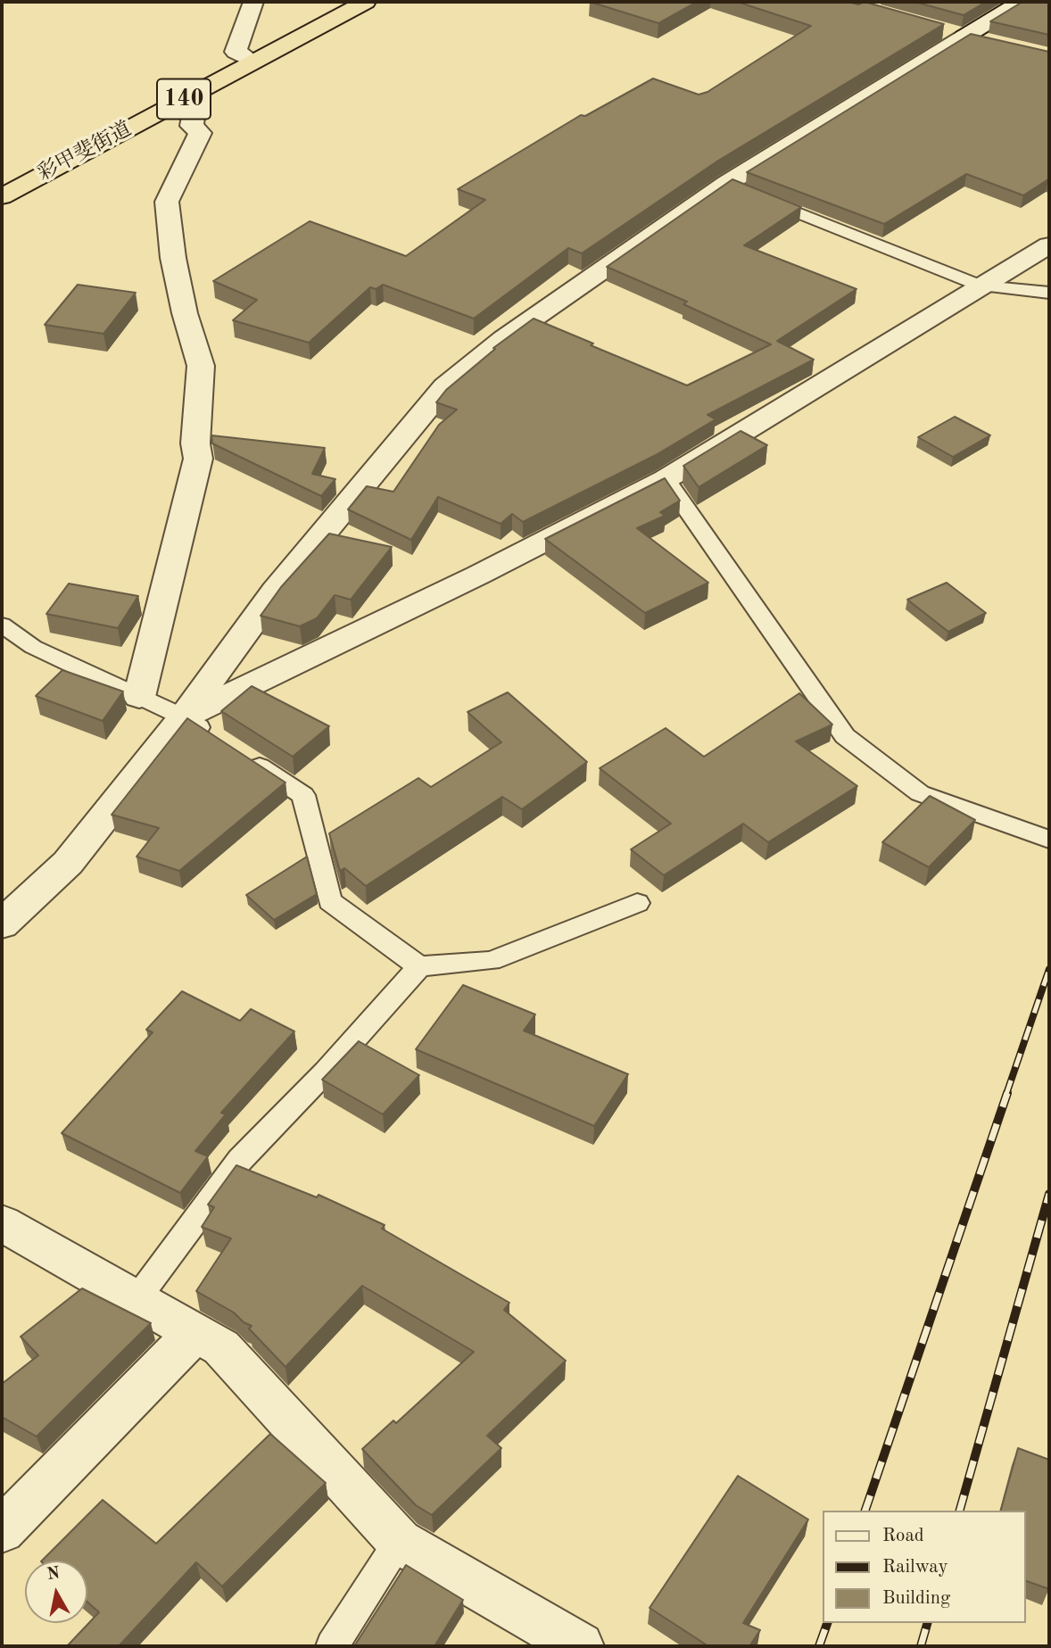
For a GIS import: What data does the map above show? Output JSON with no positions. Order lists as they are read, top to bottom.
{
  "streets": {
    "highway": ["140", "彩甲斐街道"]
  },
  "legend": ["Road", "Railway", "Building"],
  "north": "top"
}
